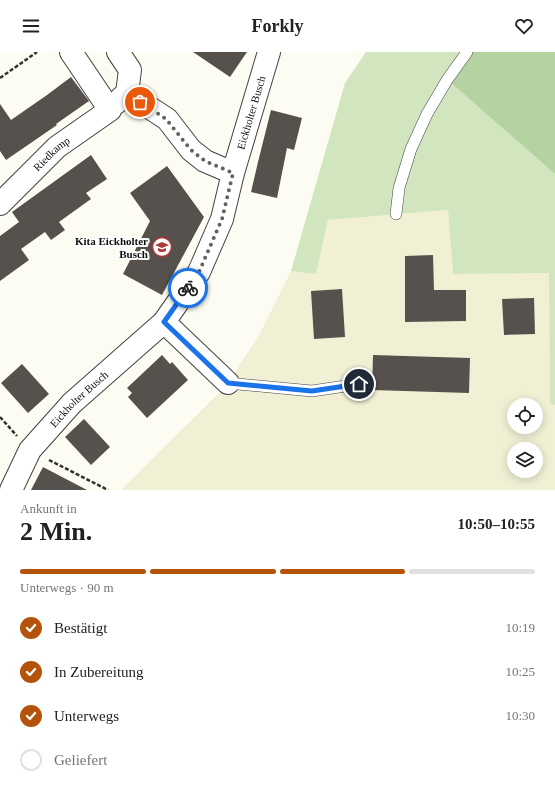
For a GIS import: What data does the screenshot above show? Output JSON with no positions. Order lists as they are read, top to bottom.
{
  "streets": {
    "street": ["Eickholter Busch", "Riedkamp"]
  },
  "places": {
    "school or university": ["Kita Eickholter Busch"]
  },
  "page": {
    "header": "Forkly",
    "heading": ["2 Min.", "Ankunft in", "10:50–10:55"],
    "bar": "Unterwegs · 90 m",
    "list": [
      ["Bestätigt", "10:19"],
      ["In Zubereitung", "10:25"],
      ["Unterwegs", "10:30"],
      "Geliefert"
    ]
  }
}
